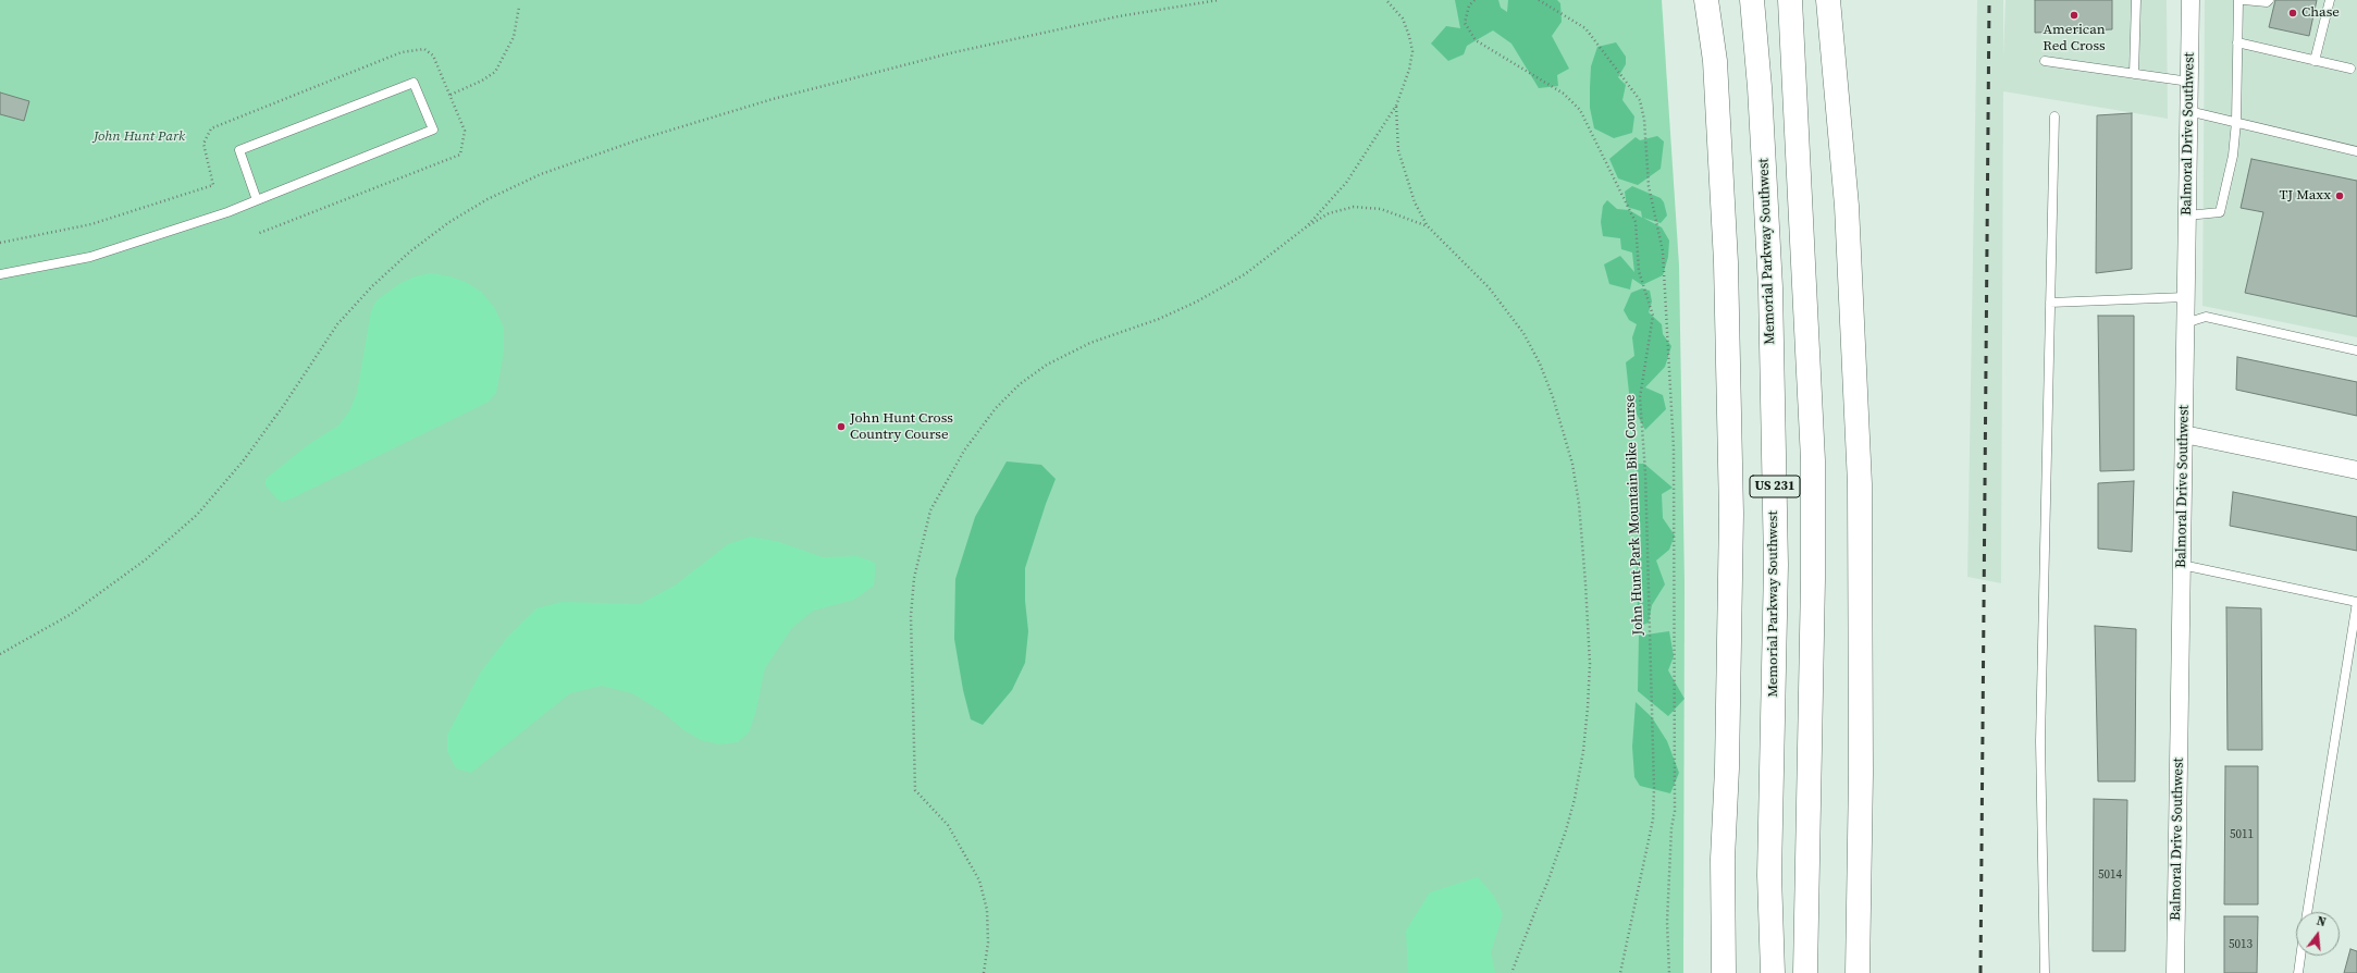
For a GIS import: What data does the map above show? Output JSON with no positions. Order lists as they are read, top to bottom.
{
  "streets": {
    "main road": ["Memorial Parkway Southwest", "US 231"],
    "street": ["Balmoral Drive Southwest"],
    "path": ["John Hunt Park Mountain Bike Course"]
  },
  "parks": ["John Hunt Park"],
  "places": [
    "Chase",
    "American Red Cross",
    "TJ Maxx",
    "John Hunt Cross Country Course"
  ],
  "house_numbers": ["5011", "5014", "5013"],
  "north": "top"
}
